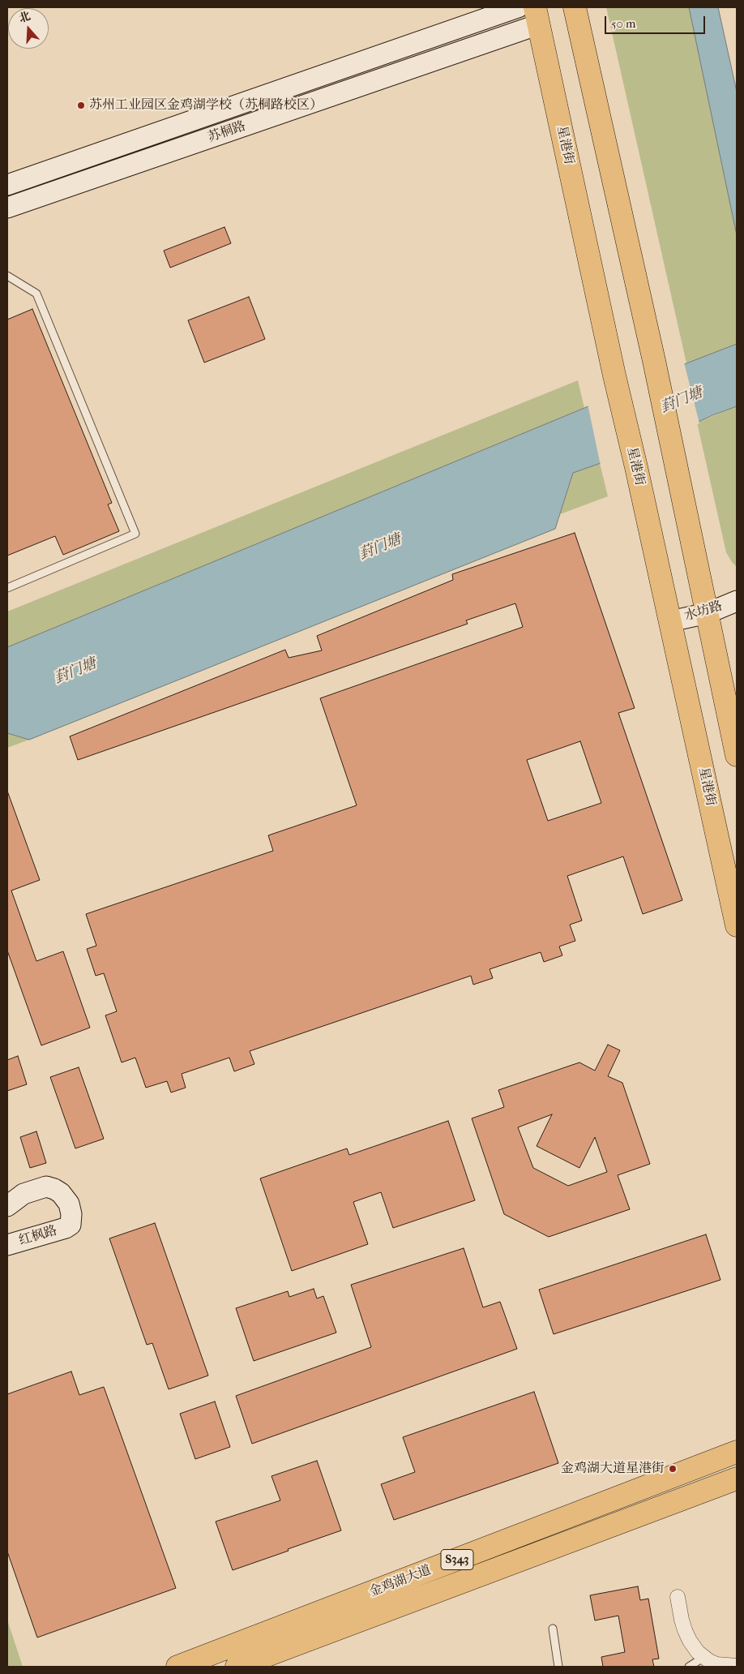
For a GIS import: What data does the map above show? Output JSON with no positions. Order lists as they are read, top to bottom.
{
  "streets": {
    "main road": [
      "苏桐路",
      "星港街",
      "水坊路",
      "红枫路",
      "S343",
      "金鸡湖大道"
    ]
  },
  "crossings": [
    ["苏桐路", "星港街"],
    ["星港街", "水坊路"]
  ],
  "water": ["葑门塘"],
  "places": ["苏州工业园区金鸡湖学校（苏桐路校区）", "金鸡湖大道星港街"],
  "scale_bar": "50 m",
  "north": "top"
}
